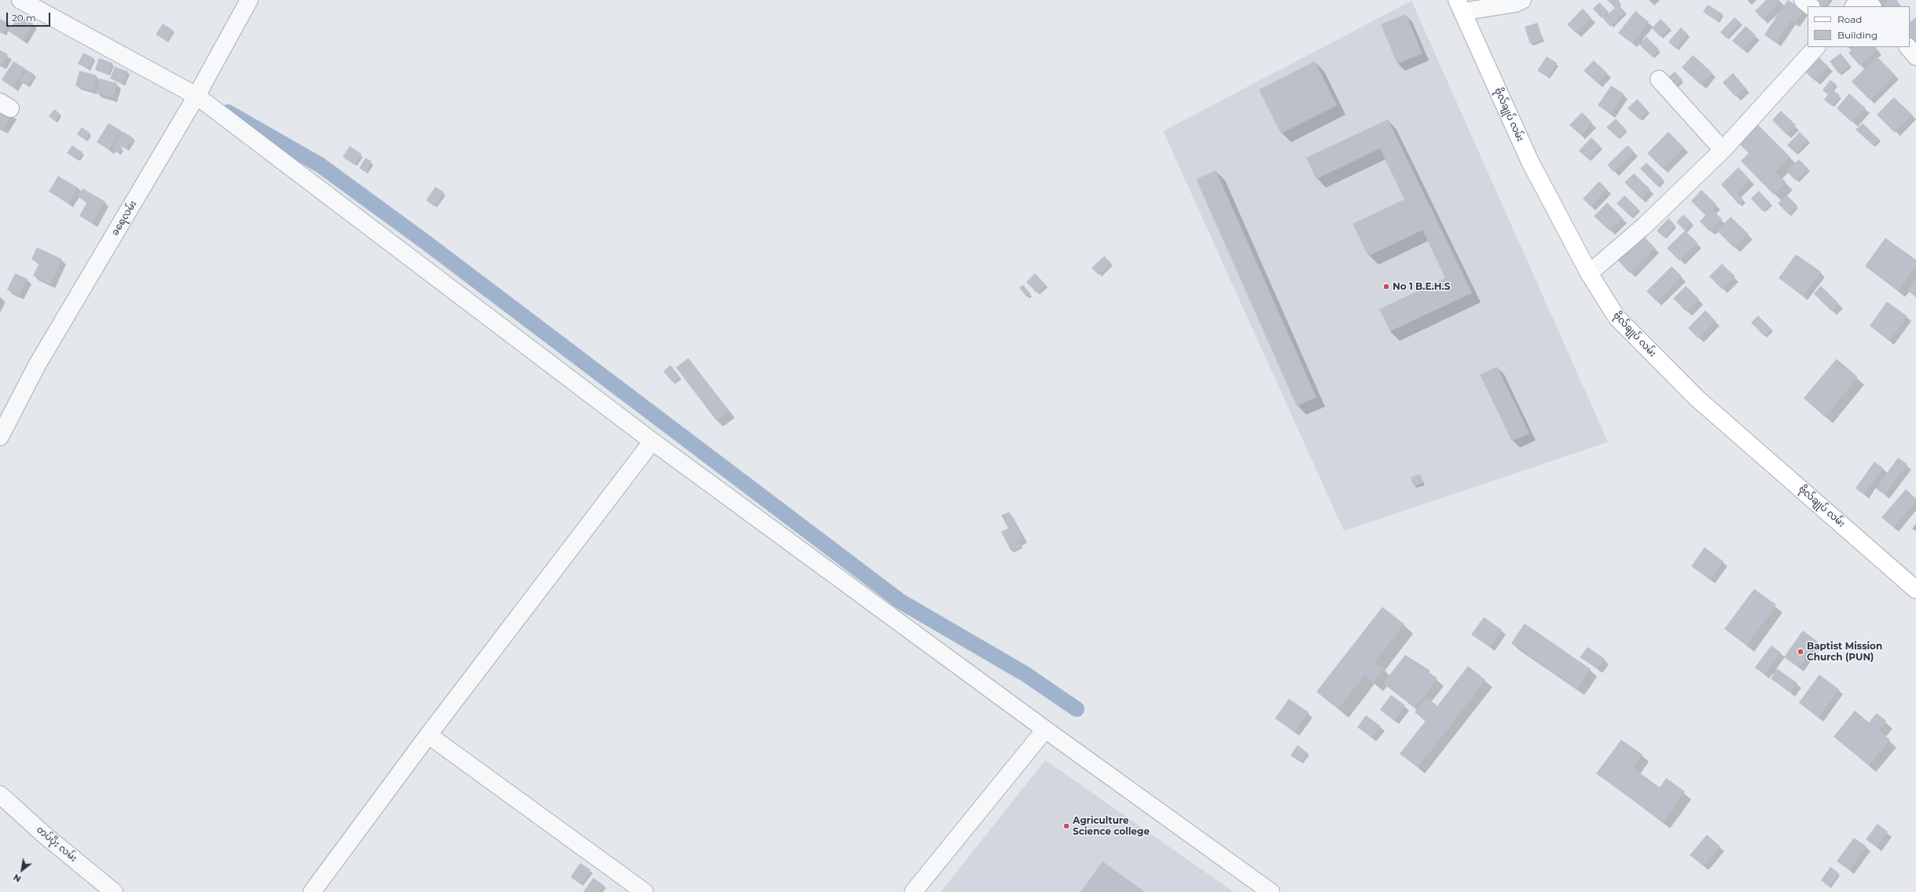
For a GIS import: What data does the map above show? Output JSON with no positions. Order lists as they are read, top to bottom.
{
  "streets": {
    "main road": ["ဗိုလ်ချုပ် လမ်း"],
    "street": ["ခရေလမ်း", "တပ်ပိုး လမ်း"]
  },
  "places": ["No 1 B.E.H.S", "Baptist Mission Church (PUN)", "Agriculture Science college"],
  "legend": ["Road", "Building"],
  "scale_bar": "20 m",
  "north": "bottom left"
}
